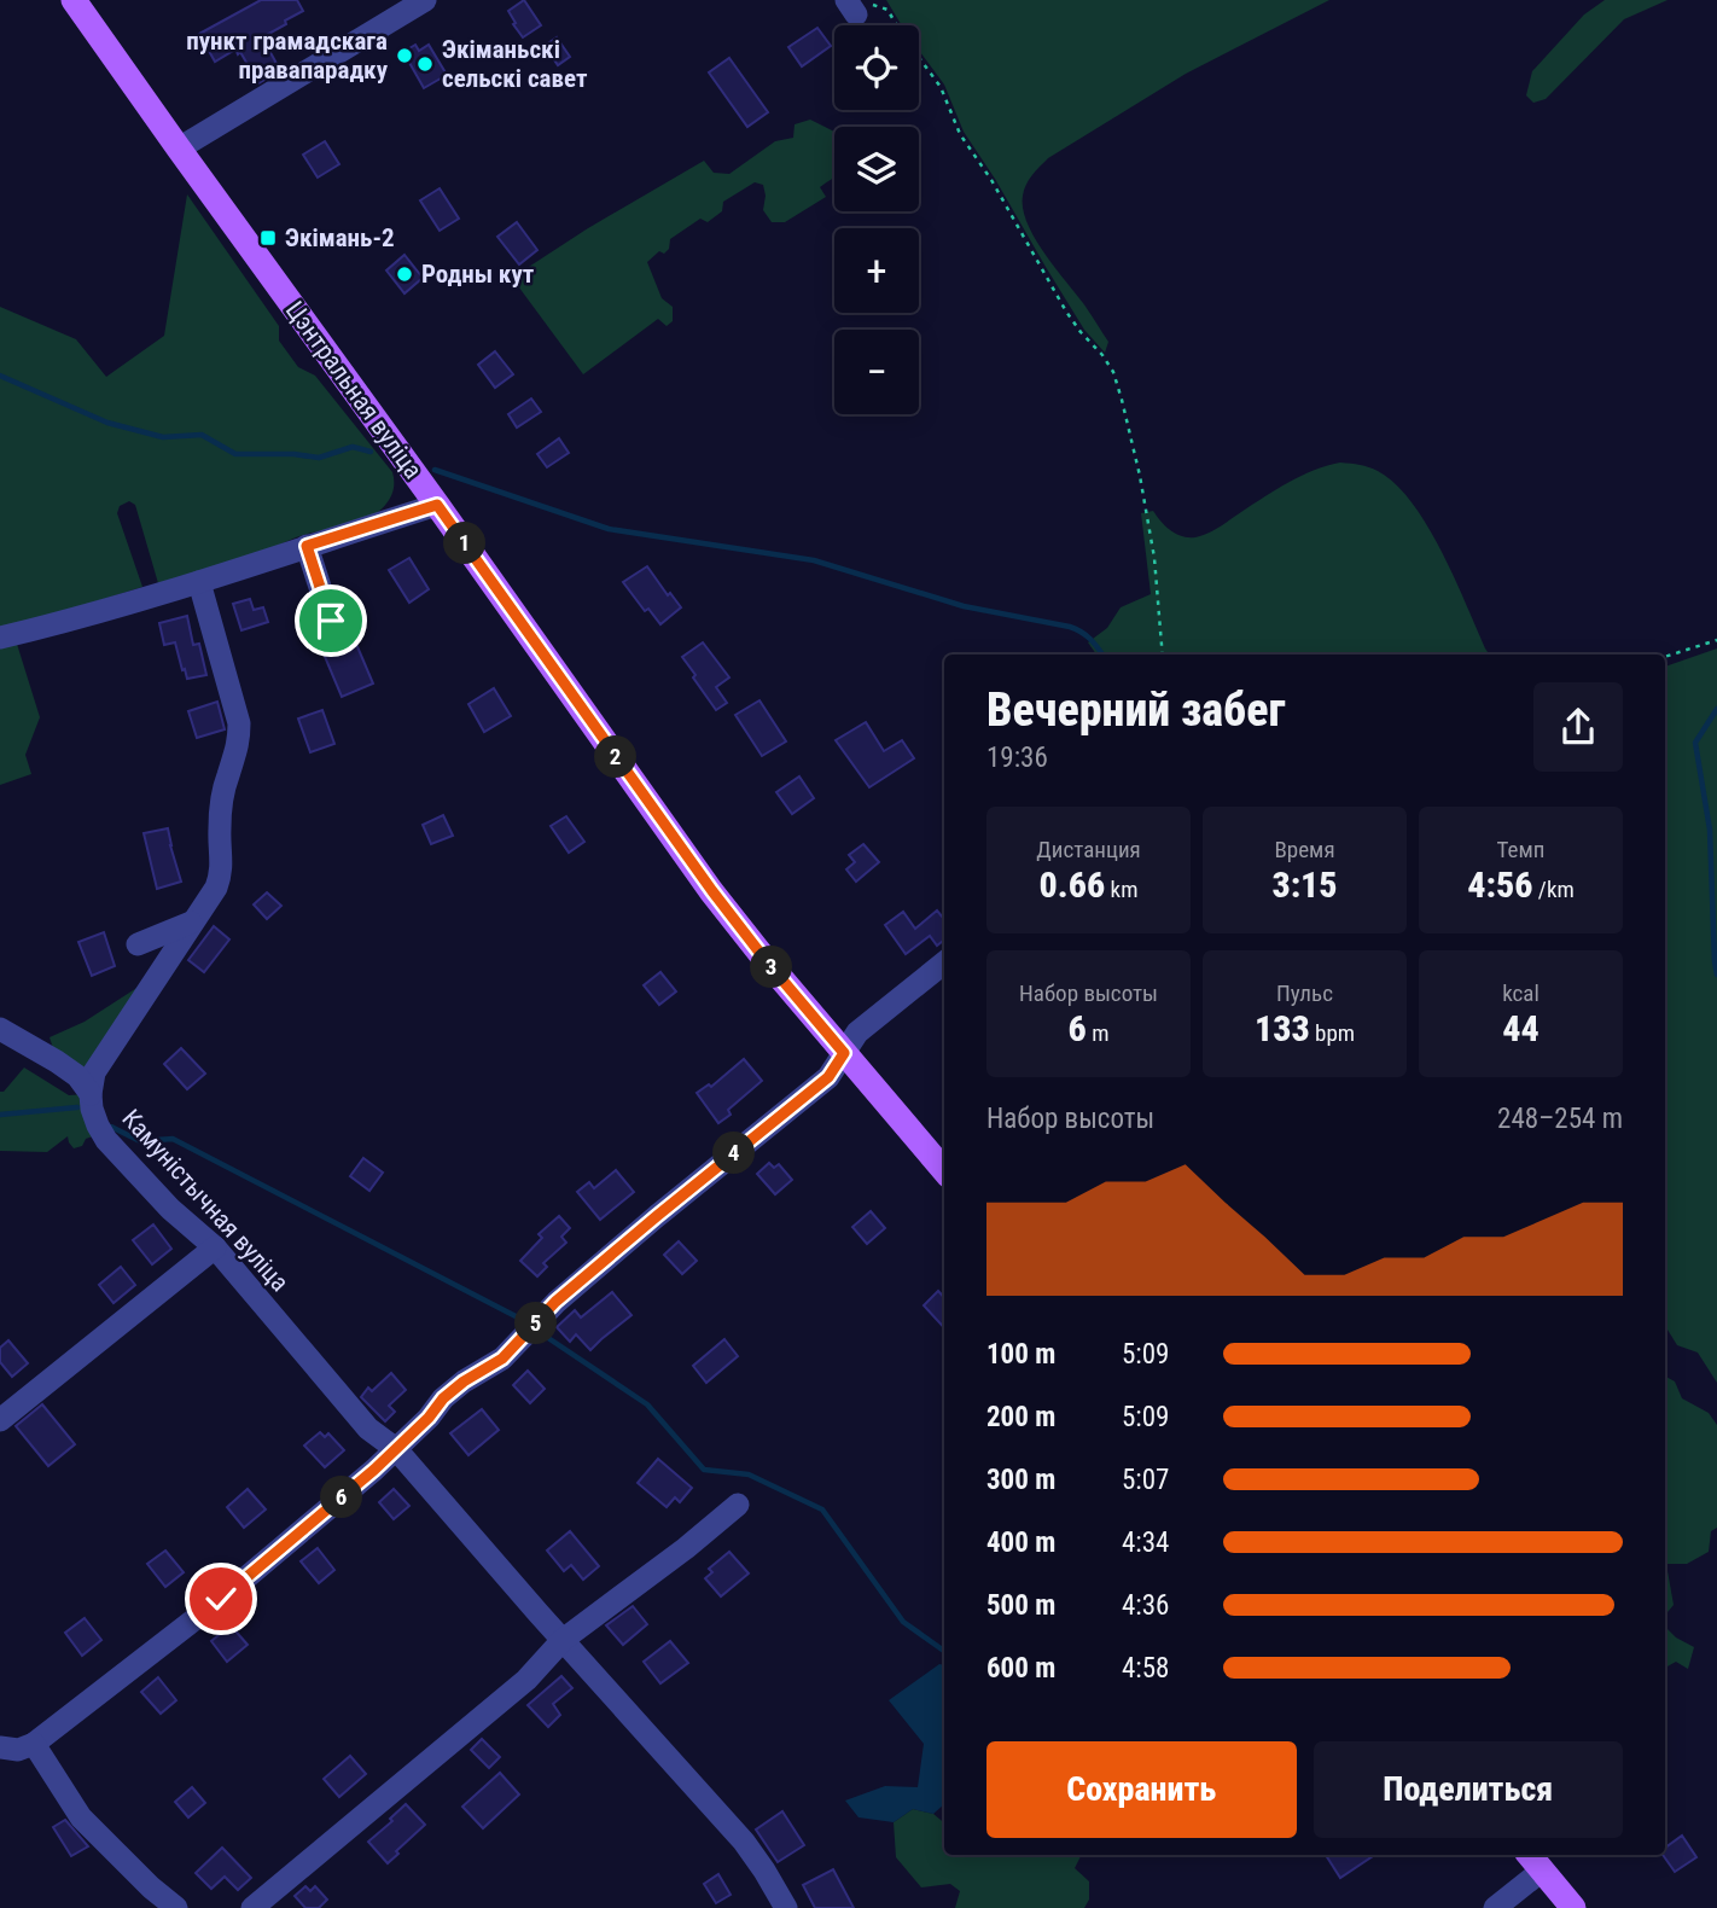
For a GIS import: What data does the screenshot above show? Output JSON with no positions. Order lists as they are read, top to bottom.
{
  "streets": {
    "main road": ["Цэнтральная вуліца"],
    "street": ["Камуністычная вуліца"]
  },
  "places": {
    "other": ["пункт грамадскага правапарадку", "Экіманьскі сельскі савет", "Родны кут"],
    "transit": ["Экімань-2"]
  },
  "page": {
    "map_buttons": ["+", "−"],
    "pins": [
      "1",
      "2",
      "3",
      "4",
      "5",
      "6"
    ],
    "heading": ["Вечерний забег", "19:36"],
    "stats": [
      ["Дистанция", "0.66 km"],
      ["Время", "3:15"],
      ["Темп", "4:56 /km"],
      ["Набор высоты", "6 m"],
      ["Пульс", "133 bpm"],
      ["kcal", "44"]
    ],
    "chart": ["Набор высоты", "248–254 m"],
    "list": [
      {
        "name": "100 m",
        "note": "5:09"
      },
      {
        "name": "200 m",
        "note": "5:09"
      },
      {
        "name": "300 m",
        "note": "5:07"
      },
      {
        "name": "400 m",
        "note": "4:34"
      },
      {
        "name": "500 m",
        "note": "4:36"
      },
      {
        "name": "600 m",
        "note": "4:58"
      }
    ],
    "buttons": ["Сохранить", "Поделиться"]
  }
}
